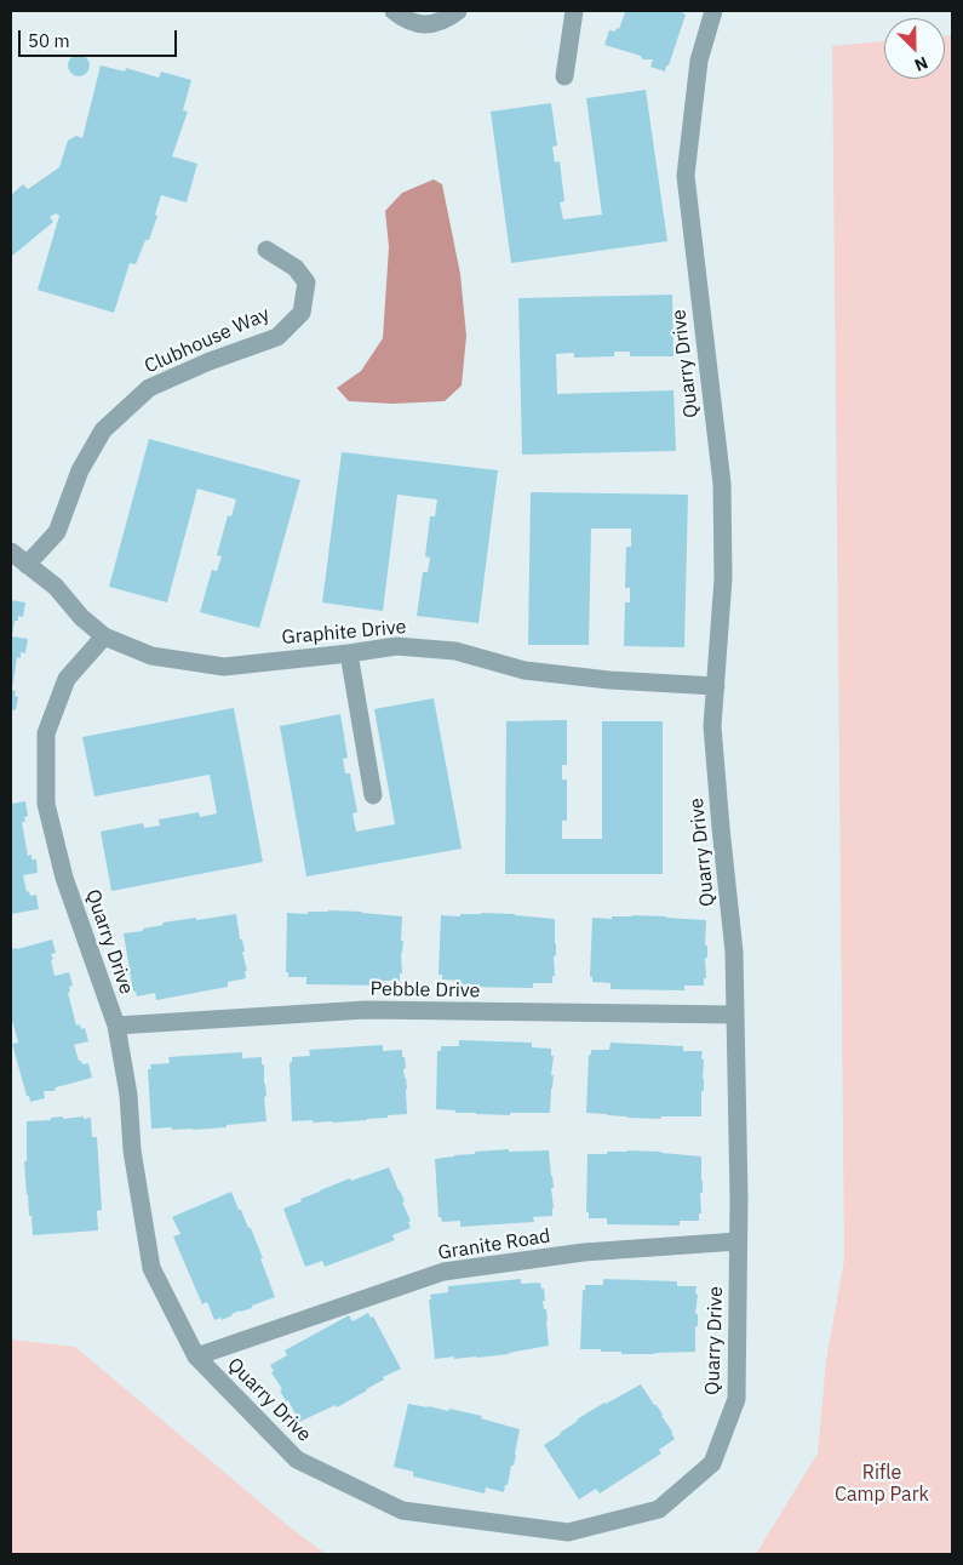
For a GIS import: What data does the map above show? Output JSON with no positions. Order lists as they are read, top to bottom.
{
  "streets": {
    "street": [
      "Clubhouse Way",
      "Quarry Drive",
      "Graphite Drive",
      "Pebble Drive",
      "Granite Road"
    ]
  },
  "crossings": [
    ["Clubhouse Way", "Graphite Drive"],
    ["Quarry Drive", "Graphite Drive"],
    ["Quarry Drive", "Pebble Drive"],
    ["Quarry Drive", "Granite Road"]
  ],
  "parks": ["Rifle Camp Park"],
  "scale_bar": "50 m",
  "north": "bottom right"
}
